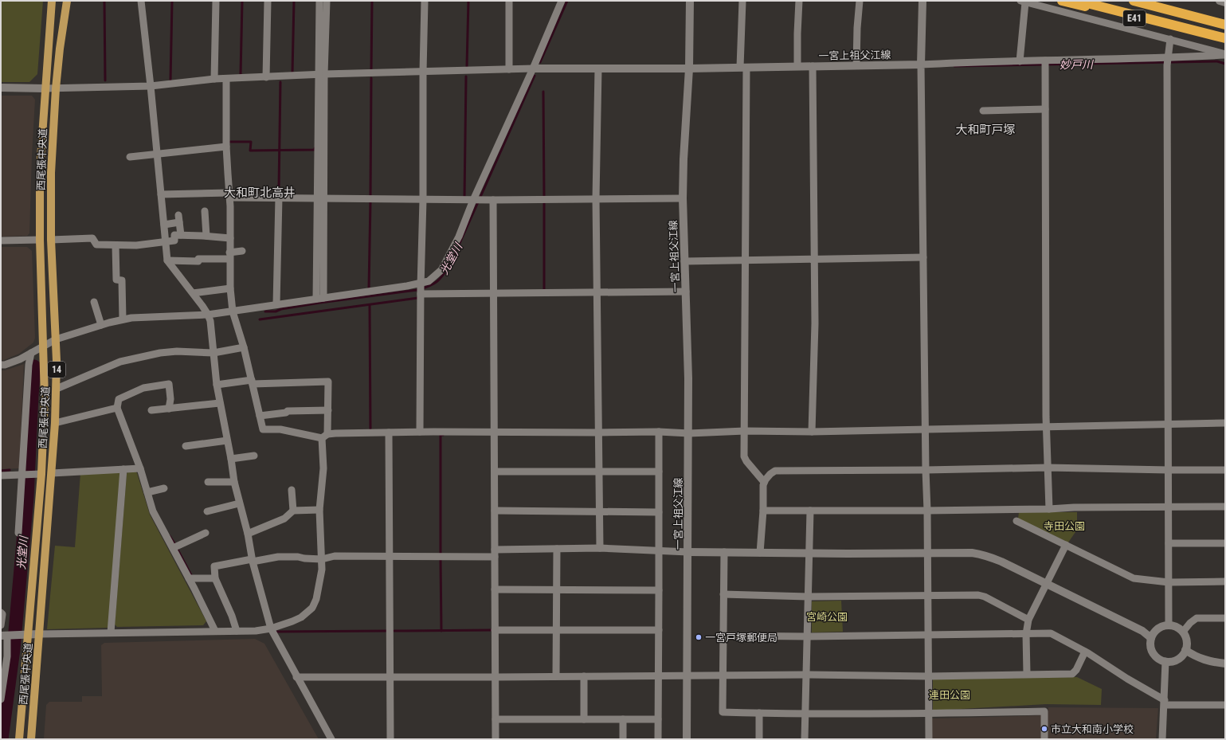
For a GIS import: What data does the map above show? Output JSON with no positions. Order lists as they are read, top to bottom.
{
  "streets": {
    "highway": ["E41"],
    "main road": ["一宮上祖父江線", "西尾張中央道", "14"]
  },
  "districts": ["大和町戸塚", "大和町北高井"],
  "water": ["妙戸川", "光堂川"],
  "parks": ["寺田公園", "宮崎公園", "連田公園"],
  "places": ["一宮戸塚郵便局", "市立大和南小学校"]
}
